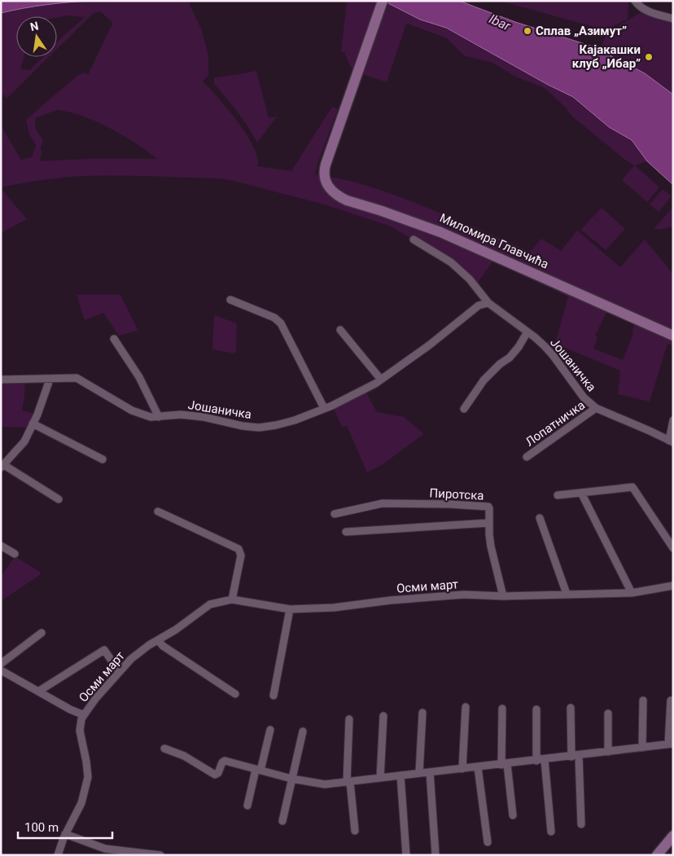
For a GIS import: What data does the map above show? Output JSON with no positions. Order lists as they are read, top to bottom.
{
  "streets": {
    "street": [
      "Миломира Главчића",
      "Јошаничка",
      "Лопатничка",
      "Пиротска",
      "Осми март"
    ]
  },
  "crossings": [
    ["Јошаничка", "Лопатничка"],
    ["Пиротска", "Осми март"]
  ],
  "water": ["Ibar"],
  "places": ["Сплав „Азимут”", "Кајакашки клуб „Ибар”"],
  "scale_bar": "100 m",
  "north": "top"
}
